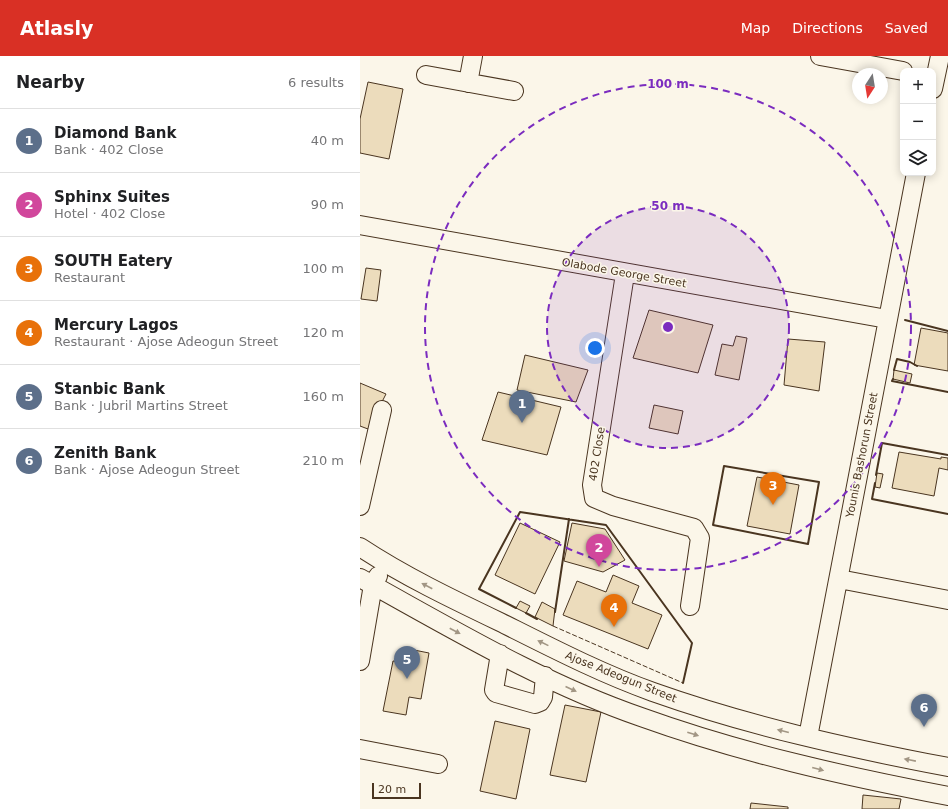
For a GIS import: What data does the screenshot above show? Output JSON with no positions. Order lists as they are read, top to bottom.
{
  "streets": {
    "street": [
      "Olabode George Street",
      "402 Close",
      "Younis Bashorun Street",
      "Ajose Adeogun Street"
    ]
  },
  "crossings": [
    ["Olabode George Street", "402 Close"],
    ["Olabode George Street", "Younis Bashorun Street"],
    ["Younis Bashorun Street", "Ajose Adeogun Street"]
  ],
  "scale_bar": "20 m",
  "north": "bottom",
  "page": {
    "header": "Atlasly",
    "nav": ["Map", "Directions", "Saved"],
    "heading": ["Nearby", "6 results"],
    "map_buttons": ["+", "−"],
    "list": [
      {
        "mark": "1",
        "name": "Diamond Bank",
        "note": "Bank · 402 Close",
        "value": "40 m"
      },
      {
        "mark": "2",
        "name": "Sphinx Suites",
        "note": "Hotel · 402 Close",
        "value": "90 m"
      },
      {
        "mark": "3",
        "name": "SOUTH Eatery",
        "note": "Restaurant",
        "value": "100 m"
      },
      {
        "mark": "4",
        "name": "Mercury Lagos",
        "note": "Restaurant · Ajose Adeogun Street",
        "value": "120 m"
      },
      {
        "mark": "5",
        "name": "Stanbic Bank",
        "note": "Bank · Jubril Martins Street",
        "value": "160 m"
      },
      {
        "mark": "6",
        "name": "Zenith Bank",
        "note": "Bank · Ajose Adeogun Street",
        "value": "210 m"
      }
    ],
    "pins": [
      "1",
      "3",
      "2",
      "4",
      "5",
      "6"
    ],
    "scale": "20 m"
  },
  "rings": ["100 m", "50 m"]
}
